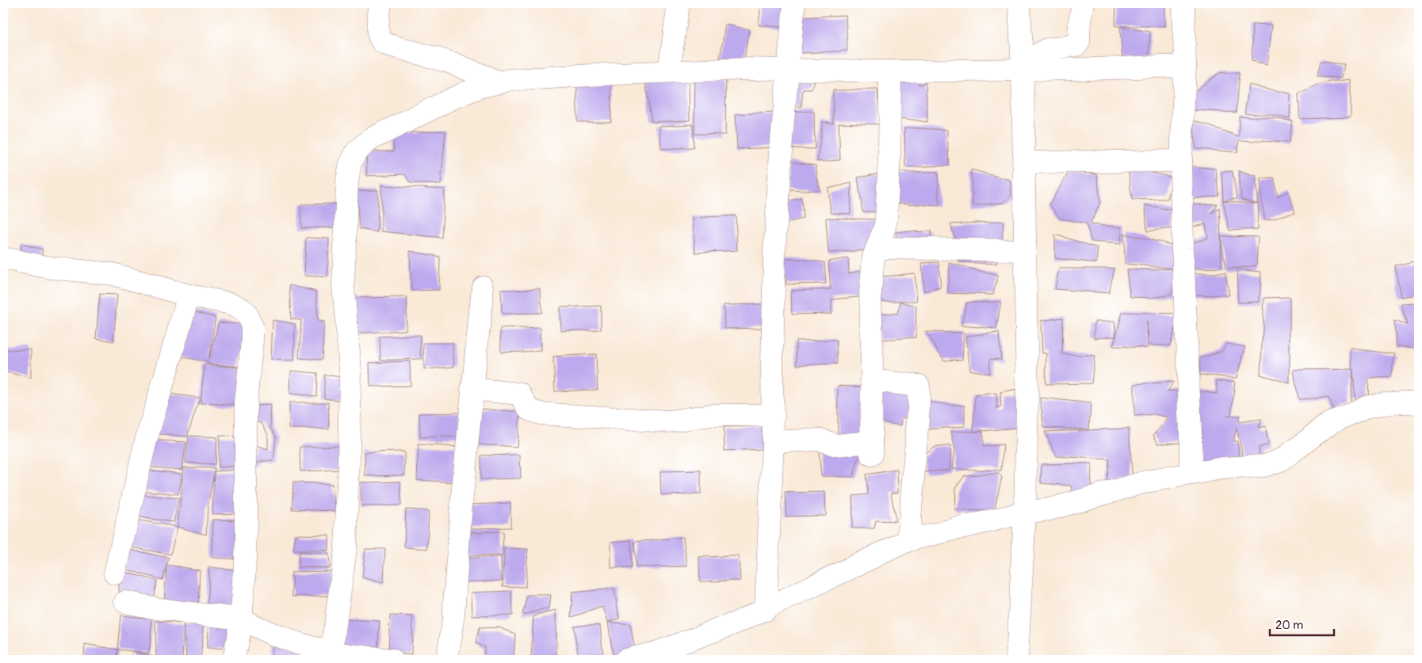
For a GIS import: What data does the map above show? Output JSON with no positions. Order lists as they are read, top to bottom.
{
  "scale_bar": "20 m"
}
